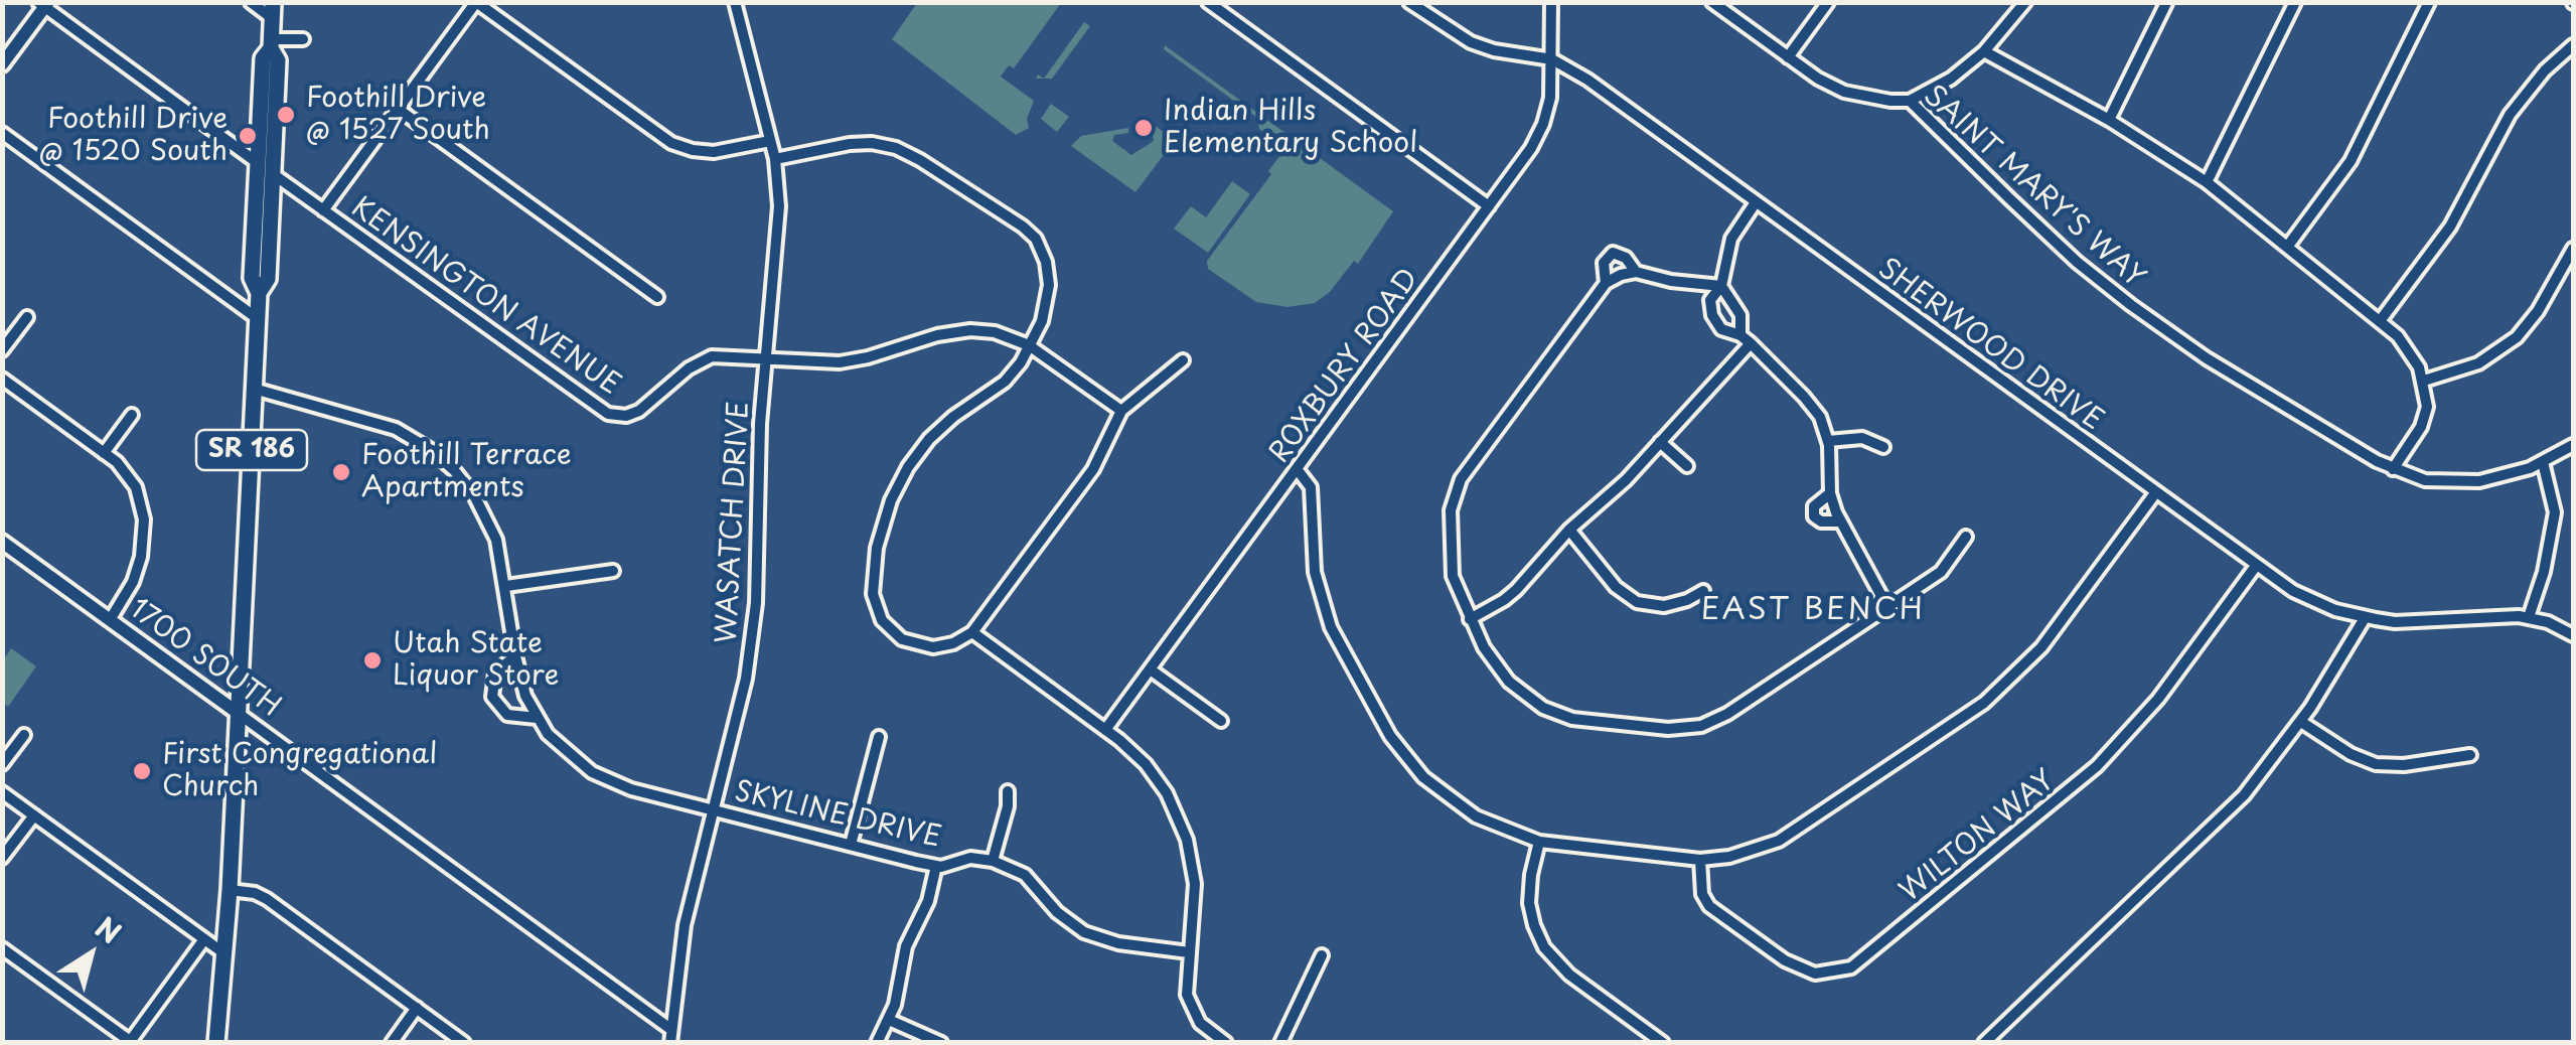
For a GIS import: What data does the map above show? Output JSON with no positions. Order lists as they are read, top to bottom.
{
  "streets": {
    "main road": ["SR 186"],
    "street": [
      "SAINT MARY'S WAY",
      "KENSINGTON AVENUE",
      "SHERWOOD DRIVE",
      "ROXBURY ROAD",
      "WASATCH DRIVE",
      "1700 SOUTH",
      "SKYLINE DRIVE",
      "WILTON WAY"
    ]
  },
  "crossings": [
    ["KENSINGTON AVENUE", "SR 186"],
    ["KENSINGTON AVENUE", "WASATCH DRIVE"],
    ["SHERWOOD DRIVE", "ROXBURY ROAD"],
    ["SHERWOOD DRIVE", "WILTON WAY"],
    ["SR 186", "1700 SOUTH"],
    ["SR 186", "SKYLINE DRIVE"],
    ["WASATCH DRIVE", "1700 SOUTH"],
    ["WASATCH DRIVE", "SKYLINE DRIVE"]
  ],
  "districts": ["EAST BENCH"],
  "places": [
    "Foothill Drive @ 1527 South",
    "Indian Hills Elementary School",
    "Foothill Drive @ 1520 South",
    "Foothill Terrace Apartments",
    "Utah State Liquor Store",
    "First Congregational Church"
  ],
  "north": "top right"
}
